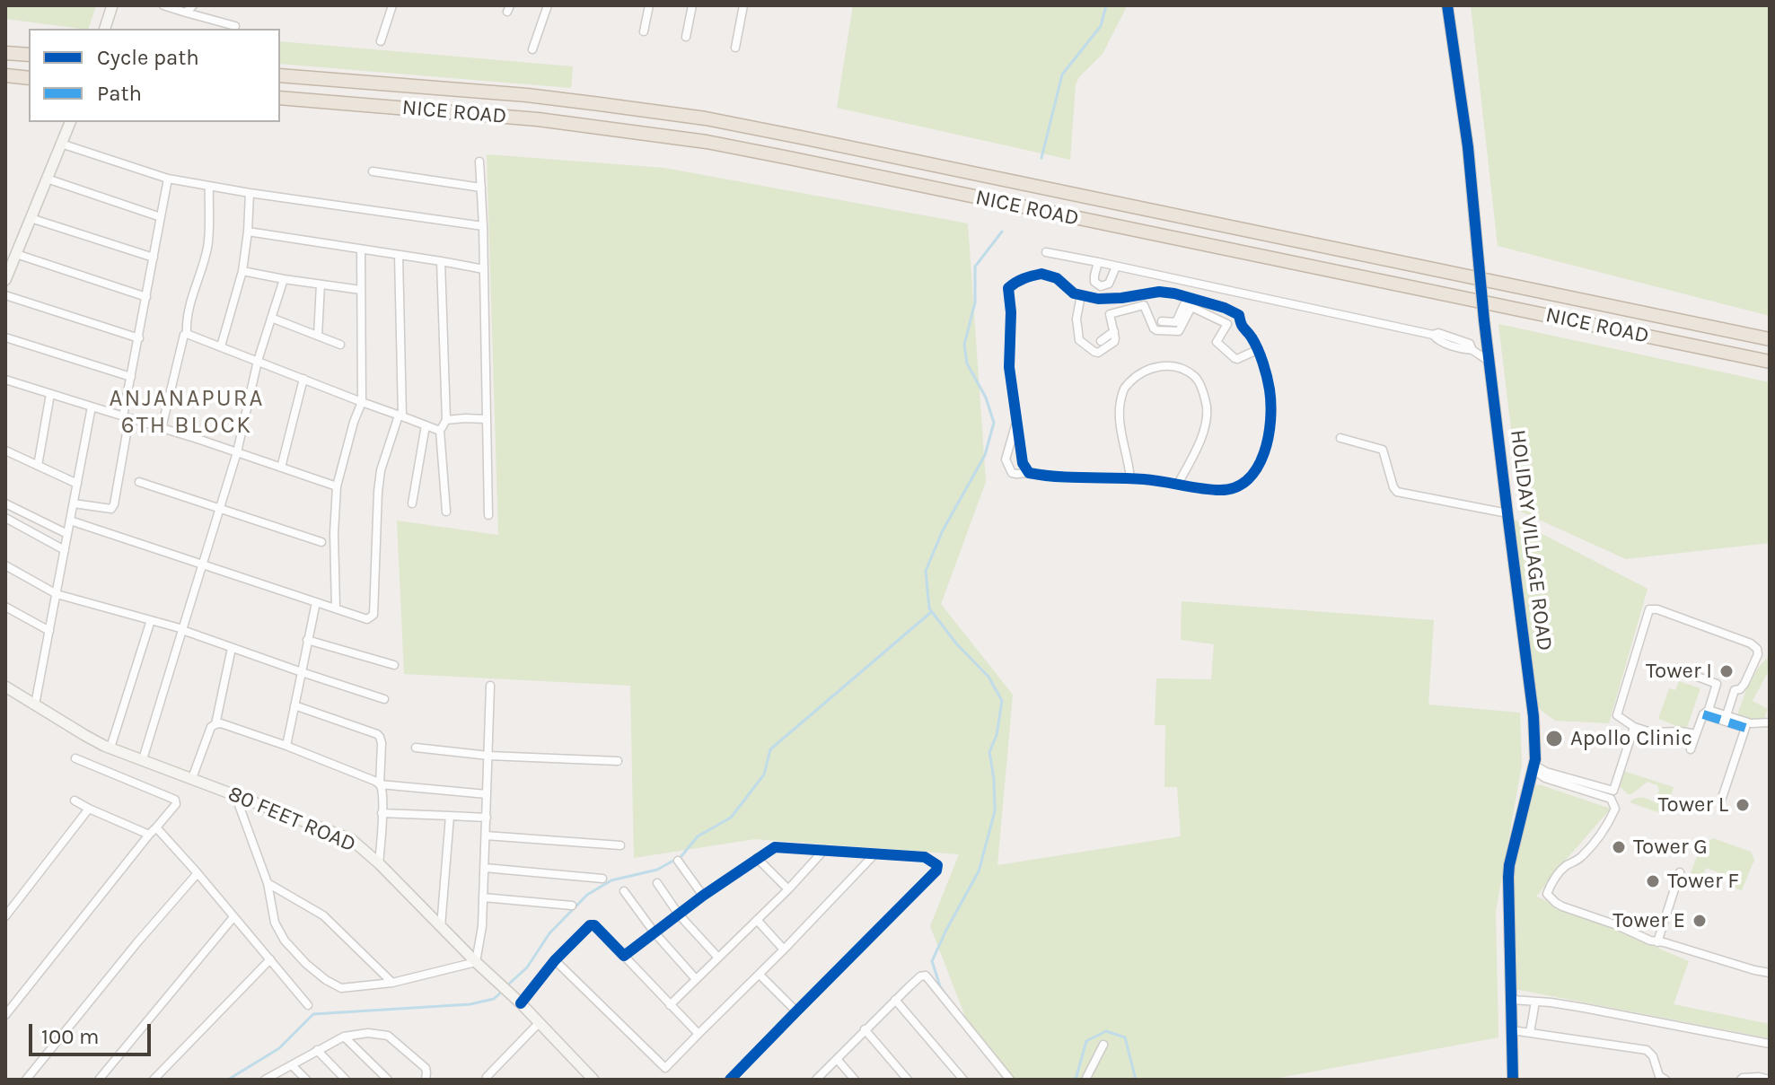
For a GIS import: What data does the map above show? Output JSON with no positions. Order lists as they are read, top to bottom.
{
  "streets": {
    "highway": ["NICE ROAD"],
    "street": ["HOLIDAY VILLAGE ROAD", "80 FEET ROAD"]
  },
  "districts": ["ANJANAPURA 6TH BLOCK"],
  "places": [
    "Tower I",
    "Apollo Clinic",
    "Tower L",
    "Tower G",
    "Tower F",
    "Tower E"
  ],
  "legend": ["Cycle path", "Path"],
  "scale_bar": "100 m"
}
